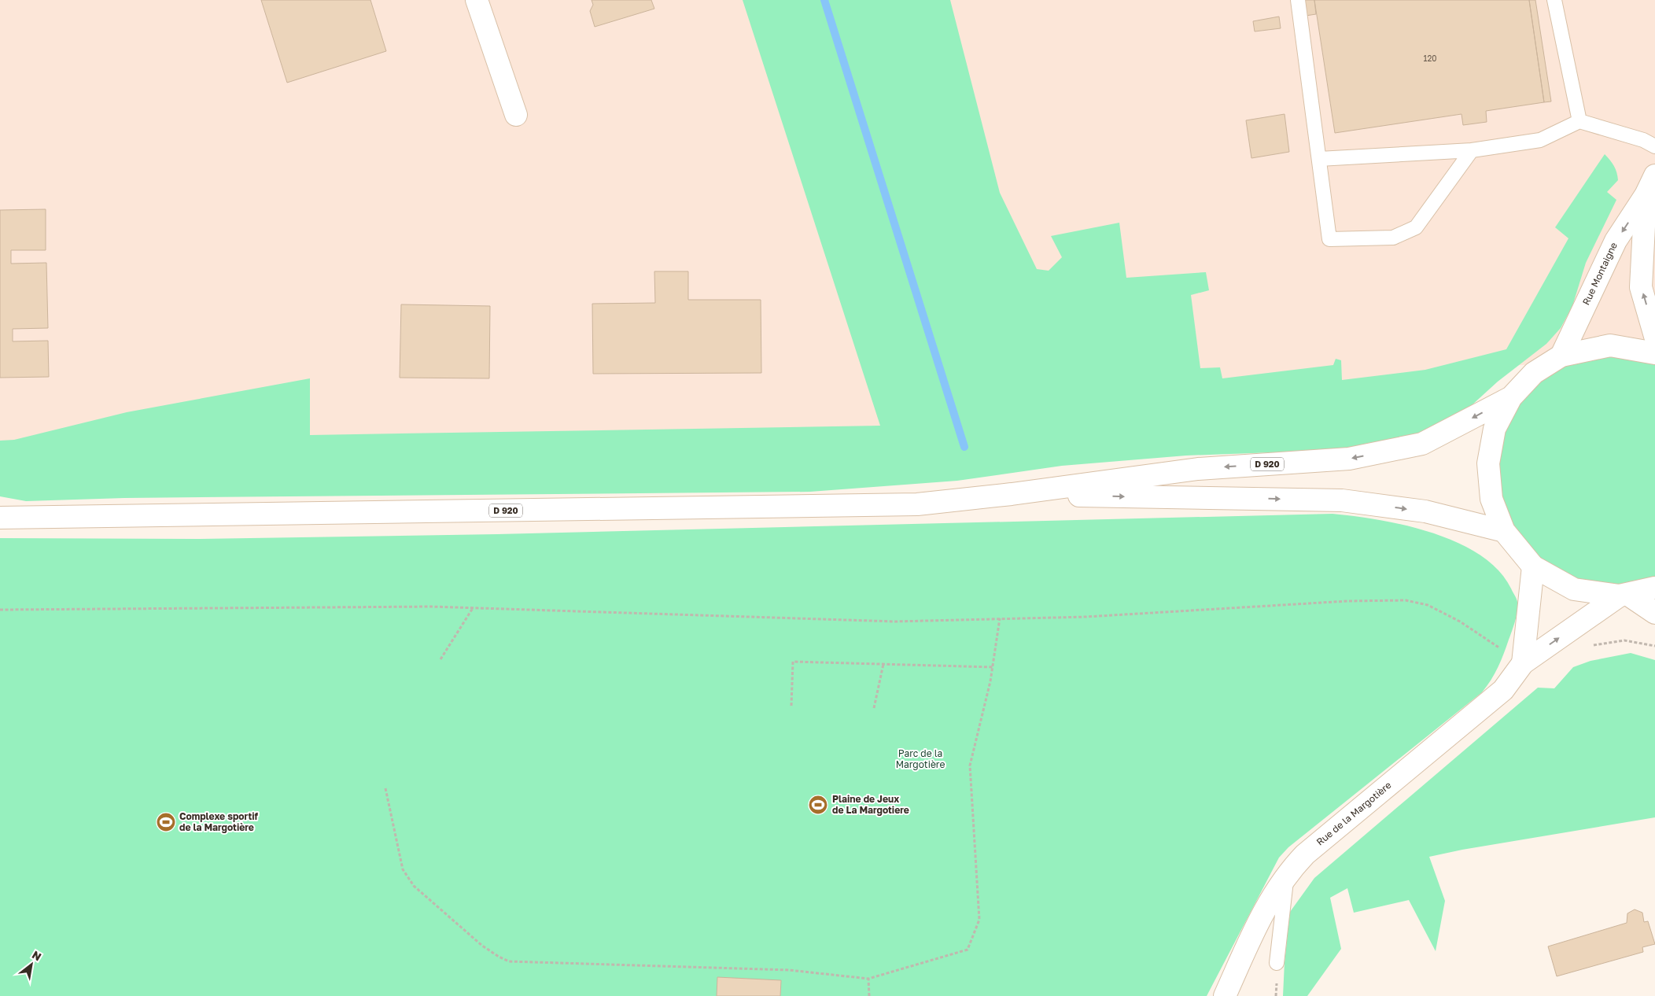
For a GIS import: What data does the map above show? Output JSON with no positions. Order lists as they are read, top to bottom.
{
  "streets": {
    "main road": ["Rue Montaigne", "D 920", "Rue de la Margotière"]
  },
  "parks": ["Parc de la Margotière"],
  "places": {
    "sports": ["Plaine de Jeux de La Margotiere", "Complexe sportif de la Margotière"]
  },
  "house_numbers": ["120"],
  "north": "top right"
}
